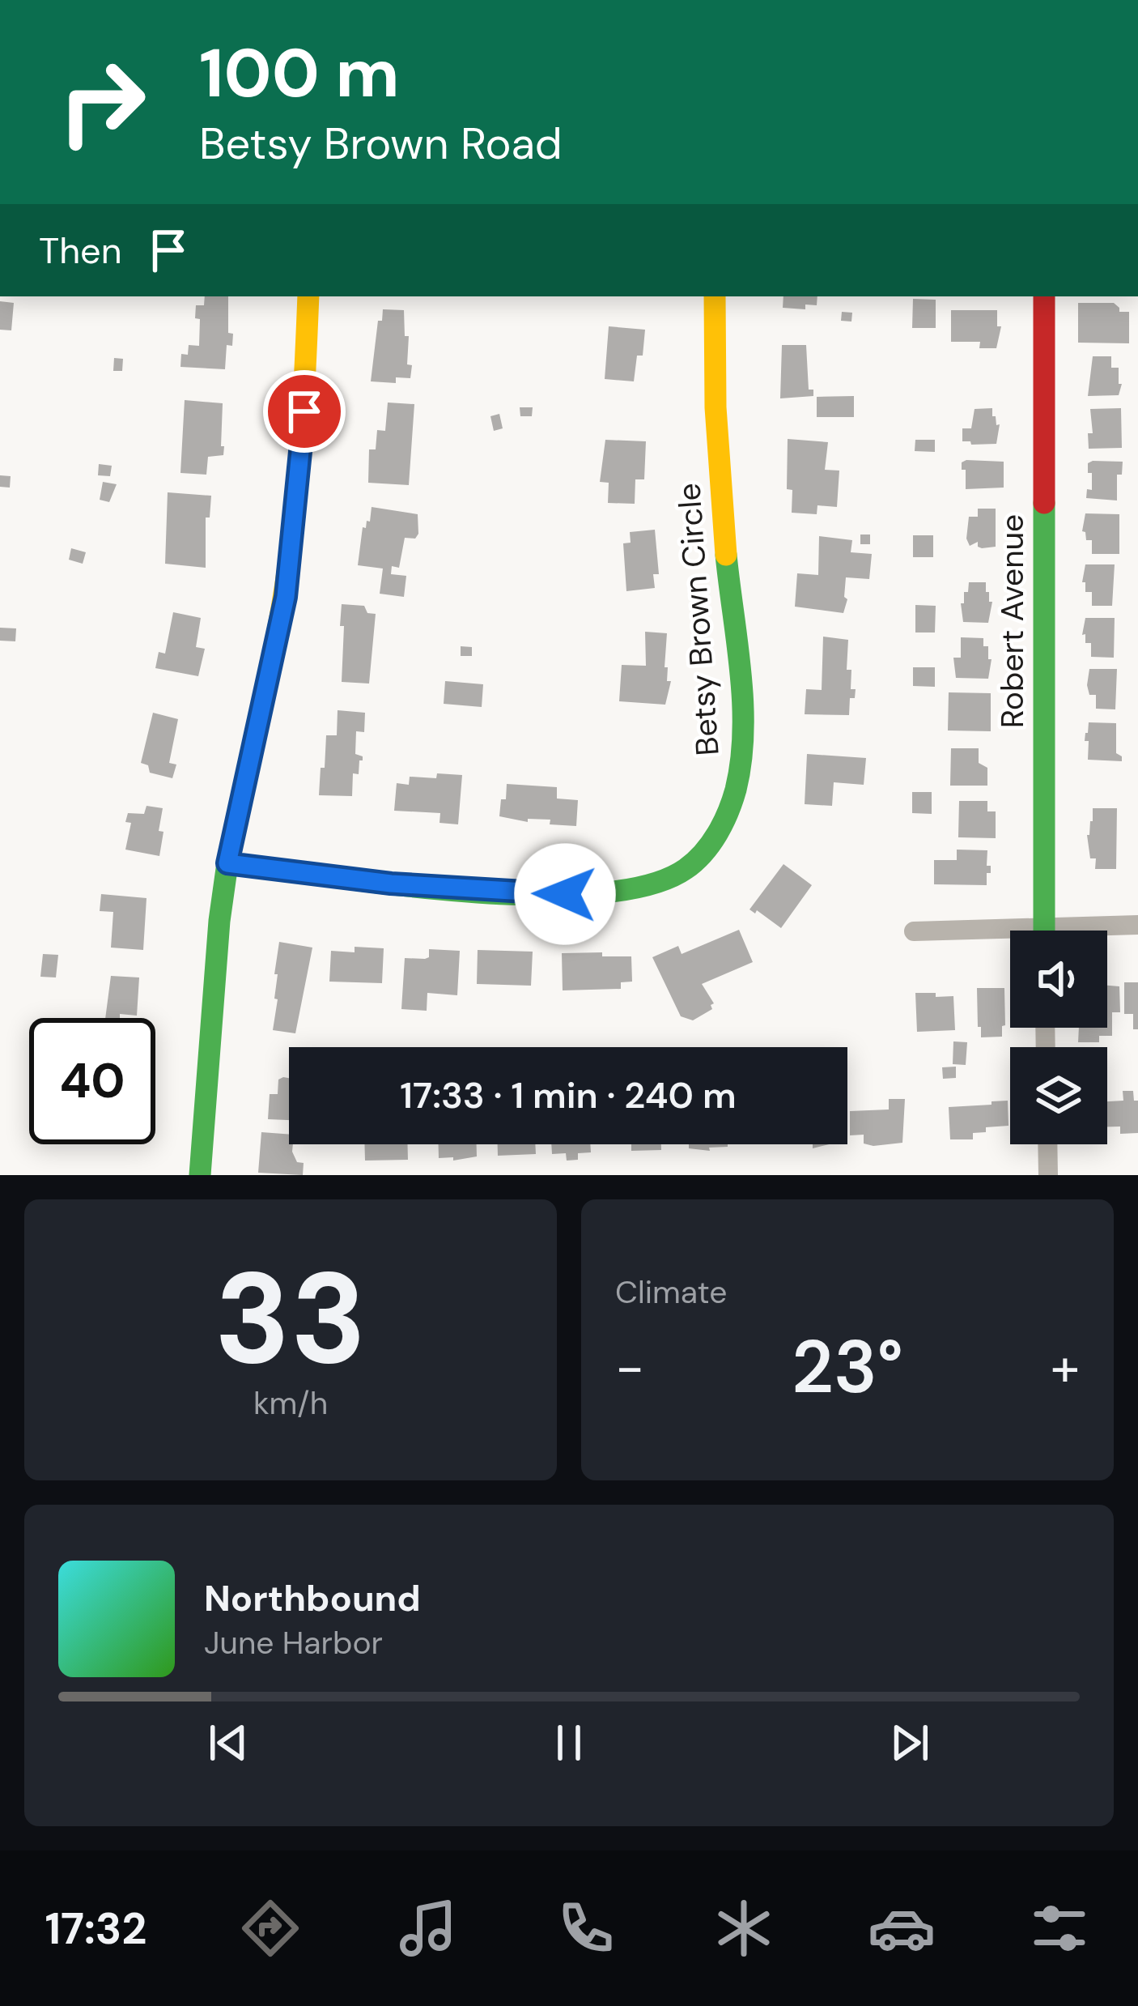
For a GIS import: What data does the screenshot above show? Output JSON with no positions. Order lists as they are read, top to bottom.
{
  "streets": {
    "street": ["Betsy Brown Circle", "Robert Avenue"]
  },
  "page": {
    "turn": ["100 m", "Betsy Brown Road"],
    "then": "Then",
    "limit": "40",
    "trip": "17:33 · 1 min · 240 m",
    "tile": [
      ["33", "km/h"],
      "Climate"
    ],
    "heat": ["−", "23°", "+"],
    "song": ["Northbound", "June Harbor"],
    "tabs": "17:32"
  }
}
